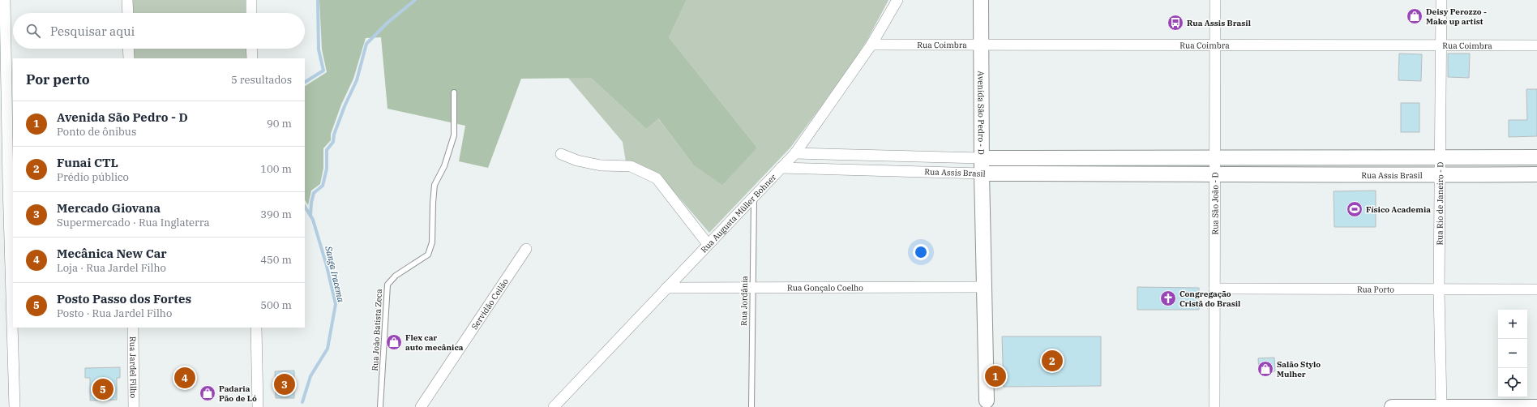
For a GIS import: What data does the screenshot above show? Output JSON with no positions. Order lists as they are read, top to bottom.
{
  "streets": {
    "street": [
      "Rua Coimbra",
      "Avenida São Pedro - D",
      "Rua Assis Brasil",
      "Rua São João - D",
      "Rua Rio de Janeiro - D",
      "Rua Augusta Müller Bohner",
      "Rua Gonçalo Coelho",
      "Rua Porto",
      "Servidão Ceilão",
      "Rua Jardel Filho"
    ],
    "lane": ["Rua Jordânia", "Rua João Batista Zeca"]
  },
  "crossings": [
    ["Rua Coimbra", "Avenida São Pedro - D"],
    ["Rua Coimbra", "Rua São João - D"],
    ["Rua Coimbra", "Rua Rio de Janeiro - D"],
    ["Rua Coimbra", "Rua Augusta Müller Bohner"],
    ["Avenida São Pedro - D", "Rua Assis Brasil"],
    ["Avenida São Pedro - D", "Rua Gonçalo Coelho"],
    ["Rua Assis Brasil", "Rua São João - D"],
    ["Rua Assis Brasil", "Rua Rio de Janeiro - D"],
    ["Rua Assis Brasil", "Rua Augusta Müller Bohner"],
    ["Rua São João - D", "Rua Porto"],
    ["Rua Rio de Janeiro - D", "Rua Porto"],
    ["Rua Augusta Müller Bohner", "Rua Gonçalo Coelho"],
    ["Rua Augusta Müller Bohner", "Rua Jordânia"],
    ["Rua Gonçalo Coelho", "Rua Jordânia"]
  ],
  "water": ["Sanga Iracema"],
  "places": {
    "shop": [
      "Deisy Perozzo - Make up artist",
      "Flex car auto mecânica",
      "Salão Stylo Mulher",
      "Padaria Pão de Ló"
    ],
    "bus stop": ["Rua Assis Brasil"],
    "sports": ["Físico Academia"],
    "church": ["Congregação Cristã do Brasil"]
  },
  "page": {
    "search": "Pesquisar aqui",
    "heading": ["Por perto", "5 resultados"],
    "list": [
      {
        "mark": "1",
        "name": "Avenida São Pedro - D",
        "note": "Ponto de ônibus",
        "value": "90 m"
      },
      {
        "mark": "2",
        "name": "Funai CTL",
        "note": "Prédio público",
        "value": "100 m"
      },
      {
        "mark": "3",
        "name": "Mercado Giovana",
        "note": "Supermercado · Rua Inglaterra",
        "value": "390 m"
      },
      {
        "mark": "4",
        "name": "Mecânica New Car",
        "note": "Loja · Rua Jardel Filho",
        "value": "450 m"
      },
      {
        "mark": "5",
        "name": "Posto Passo dos Fortes",
        "note": "Posto · Rua Jardel Filho",
        "value": "500 m"
      }
    ],
    "map_buttons": ["+", "−"],
    "pins": [
      "2",
      "1",
      "4",
      "3",
      "5"
    ]
  }
}
